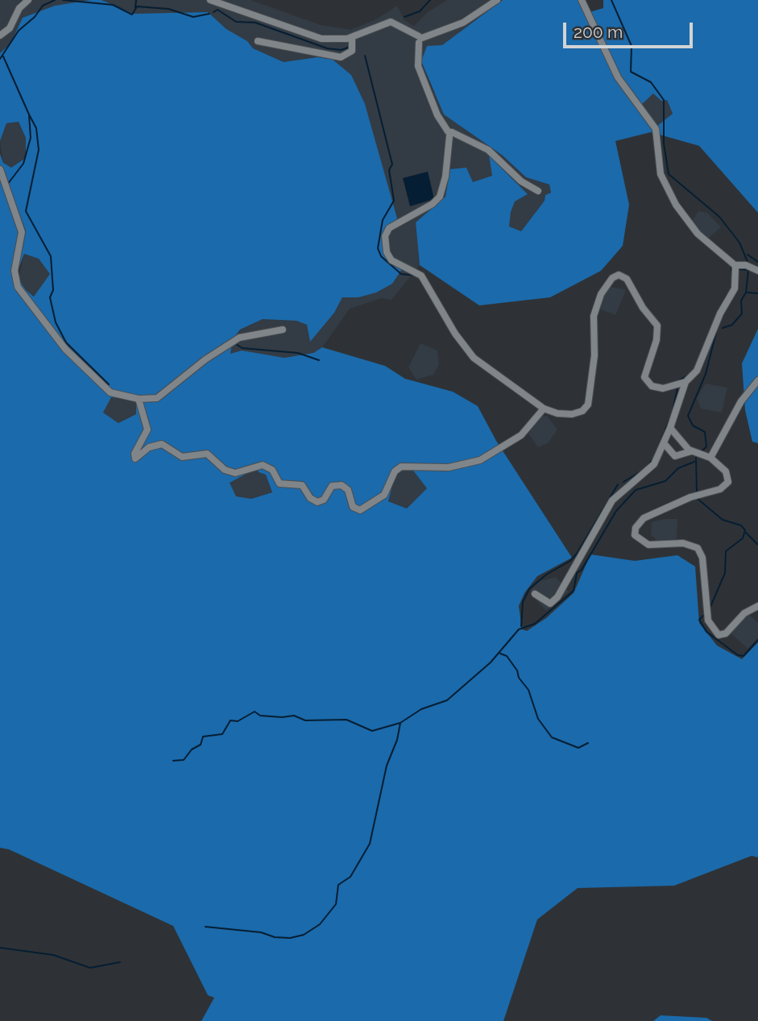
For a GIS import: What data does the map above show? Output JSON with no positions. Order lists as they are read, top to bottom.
{
  "scale_bar": "200 m"
}
